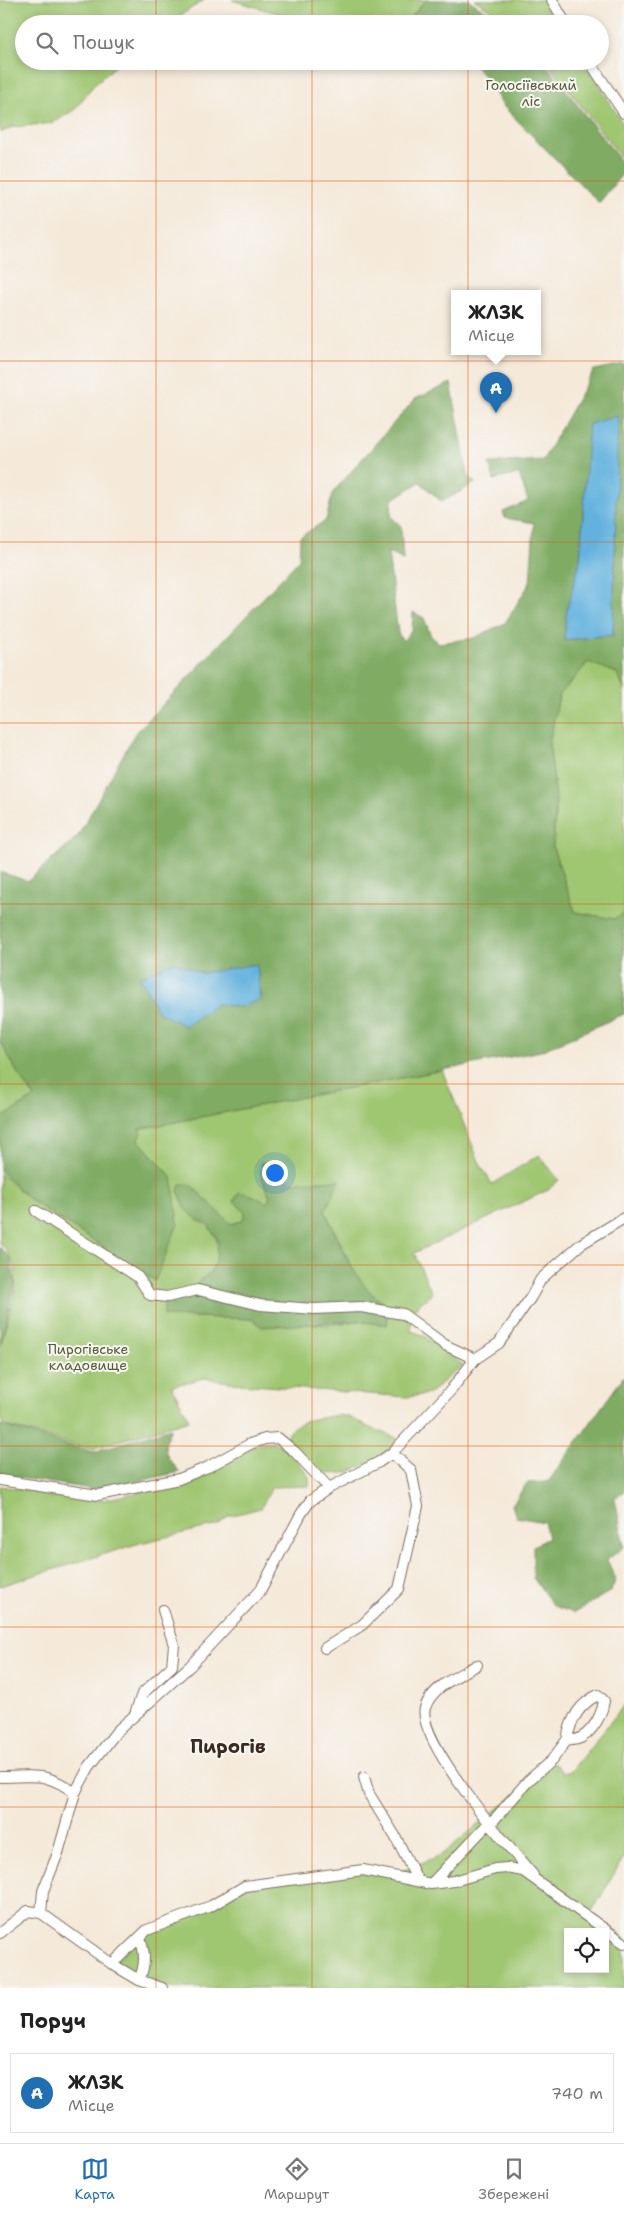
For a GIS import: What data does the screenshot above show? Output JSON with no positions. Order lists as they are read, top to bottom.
{
  "districts": ["Пирогів"],
  "parks": ["Голосіївський ліс", "Пирогівське кладовище"],
  "page": {
    "search": "Пошук",
    "popup": ["ЖЛЗК", "Місце"],
    "pins": "A",
    "heading": "Поруч",
    "list": [
      {
        "mark": "A",
        "name": "ЖЛЗК",
        "note": "Місце",
        "value": "740 m"
      }
    ],
    "nav": ["Карта", "Маршрут", "Збережені"]
  }
}
